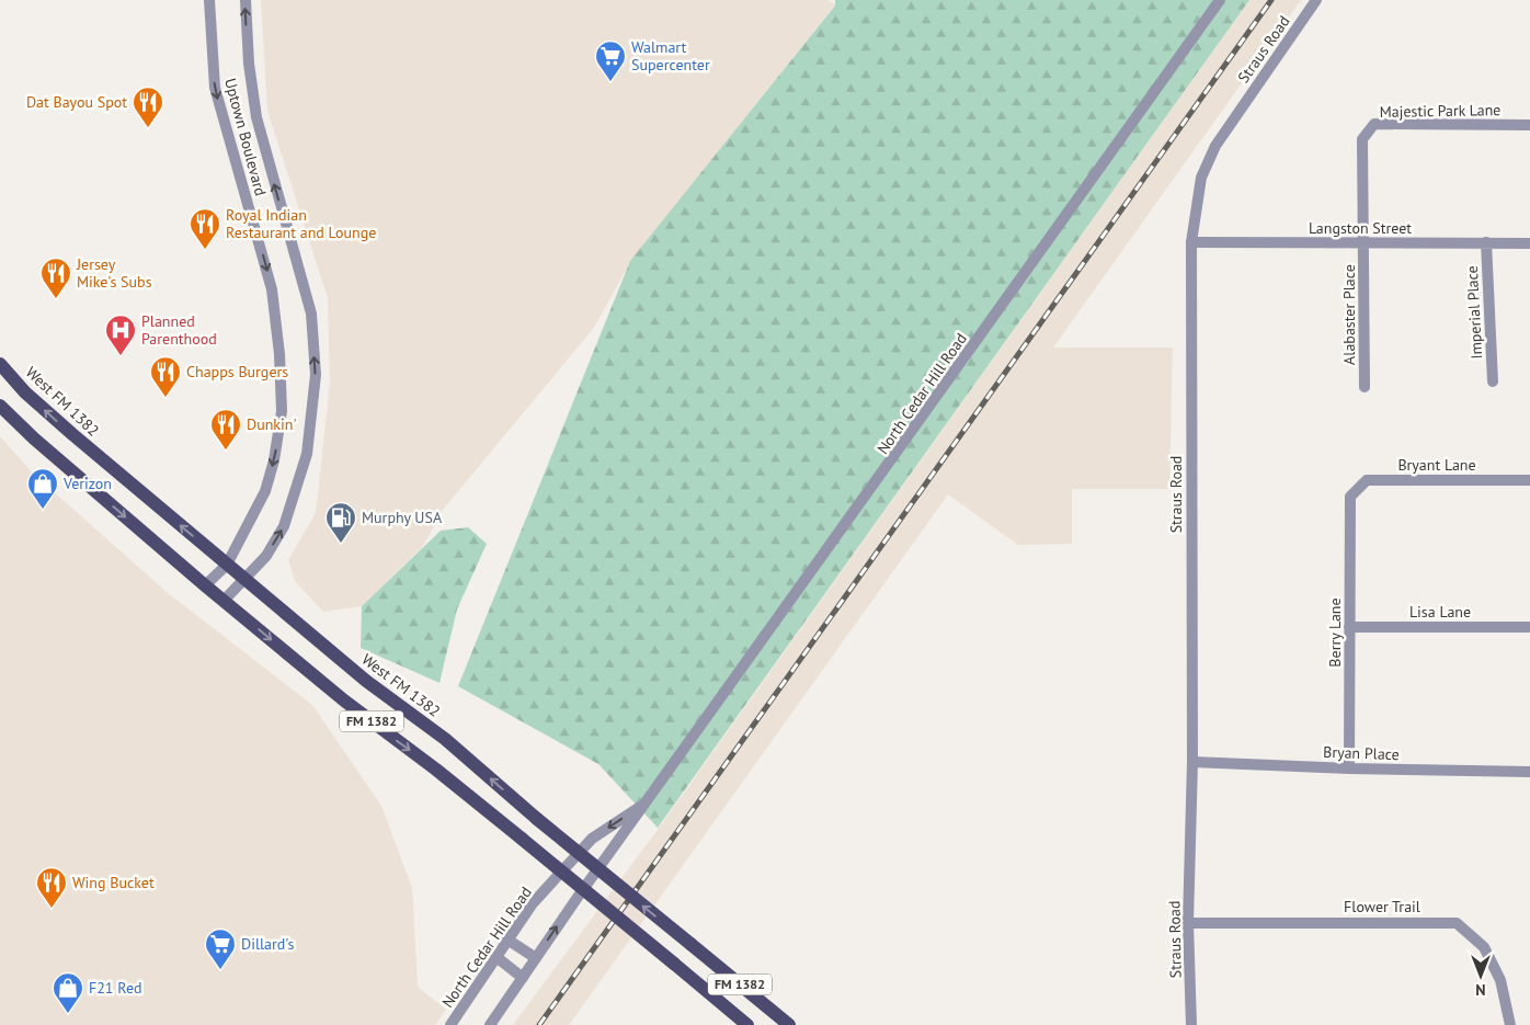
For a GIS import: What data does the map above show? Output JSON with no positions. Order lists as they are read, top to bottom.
{
  "streets": {
    "main road": ["West FM 1382", "FM 1382"],
    "street": [
      "Straus Road",
      "Majestic Park Lane",
      "Uptown Boulevard",
      "Langston Street",
      "Imperial Place",
      "Alabaster Place",
      "North Cedar Hill Road",
      "Bryant Lane",
      "Lisa Lane",
      "Berry Lane",
      "Bryan Place",
      "Flower Trail"
    ]
  },
  "crossings": [
    ["Straus Road", "Langston Street"],
    ["Straus Road", "Bryan Place"],
    ["Straus Road", "Flower Trail"],
    ["Majestic Park Lane", "Langston Street"],
    ["Majestic Park Lane", "Alabaster Place"],
    ["Uptown Boulevard", "West FM 1382"],
    ["Uptown Boulevard", "FM 1382"],
    ["Langston Street", "Imperial Place"],
    ["Langston Street", "Alabaster Place"],
    ["Bryant Lane", "Berry Lane"],
    ["Lisa Lane", "Berry Lane"],
    ["Berry Lane", "Bryan Place"]
  ],
  "places": {
    "supermarket": ["Walmart Supercenter", "Dillard's"],
    "restaurant": [
      "Dat Bayou Spot",
      "Royal Indian Restaurant and Lounge",
      "Jersey Mike's Subs",
      "Chapps Burgers",
      "Dunkin'",
      "Wing Bucket"
    ],
    "hospital": ["Planned Parenthood"],
    "shop": ["Verizon", "F21 Red"],
    "fuel station": ["Murphy USA"]
  },
  "north": "bottom"
}
